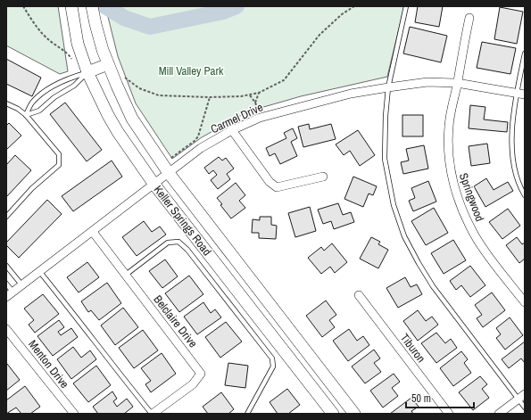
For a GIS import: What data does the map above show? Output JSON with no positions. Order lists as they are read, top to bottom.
{
  "streets": {
    "main road": ["Keller Springs Road"],
    "street": [
      "Carmel Drive",
      "Springwood",
      "Belclaire Drive",
      "Tiburon",
      "Menton Drive"
    ]
  },
  "crossings": [
    ["Carmel Drive", "Springwood"],
    ["Carmel Drive", "Keller Springs Road"],
    ["Carmel Drive", "Belclaire Drive"]
  ],
  "parks": ["Mill Valley Park"],
  "scale_bar": "50 m"
}
